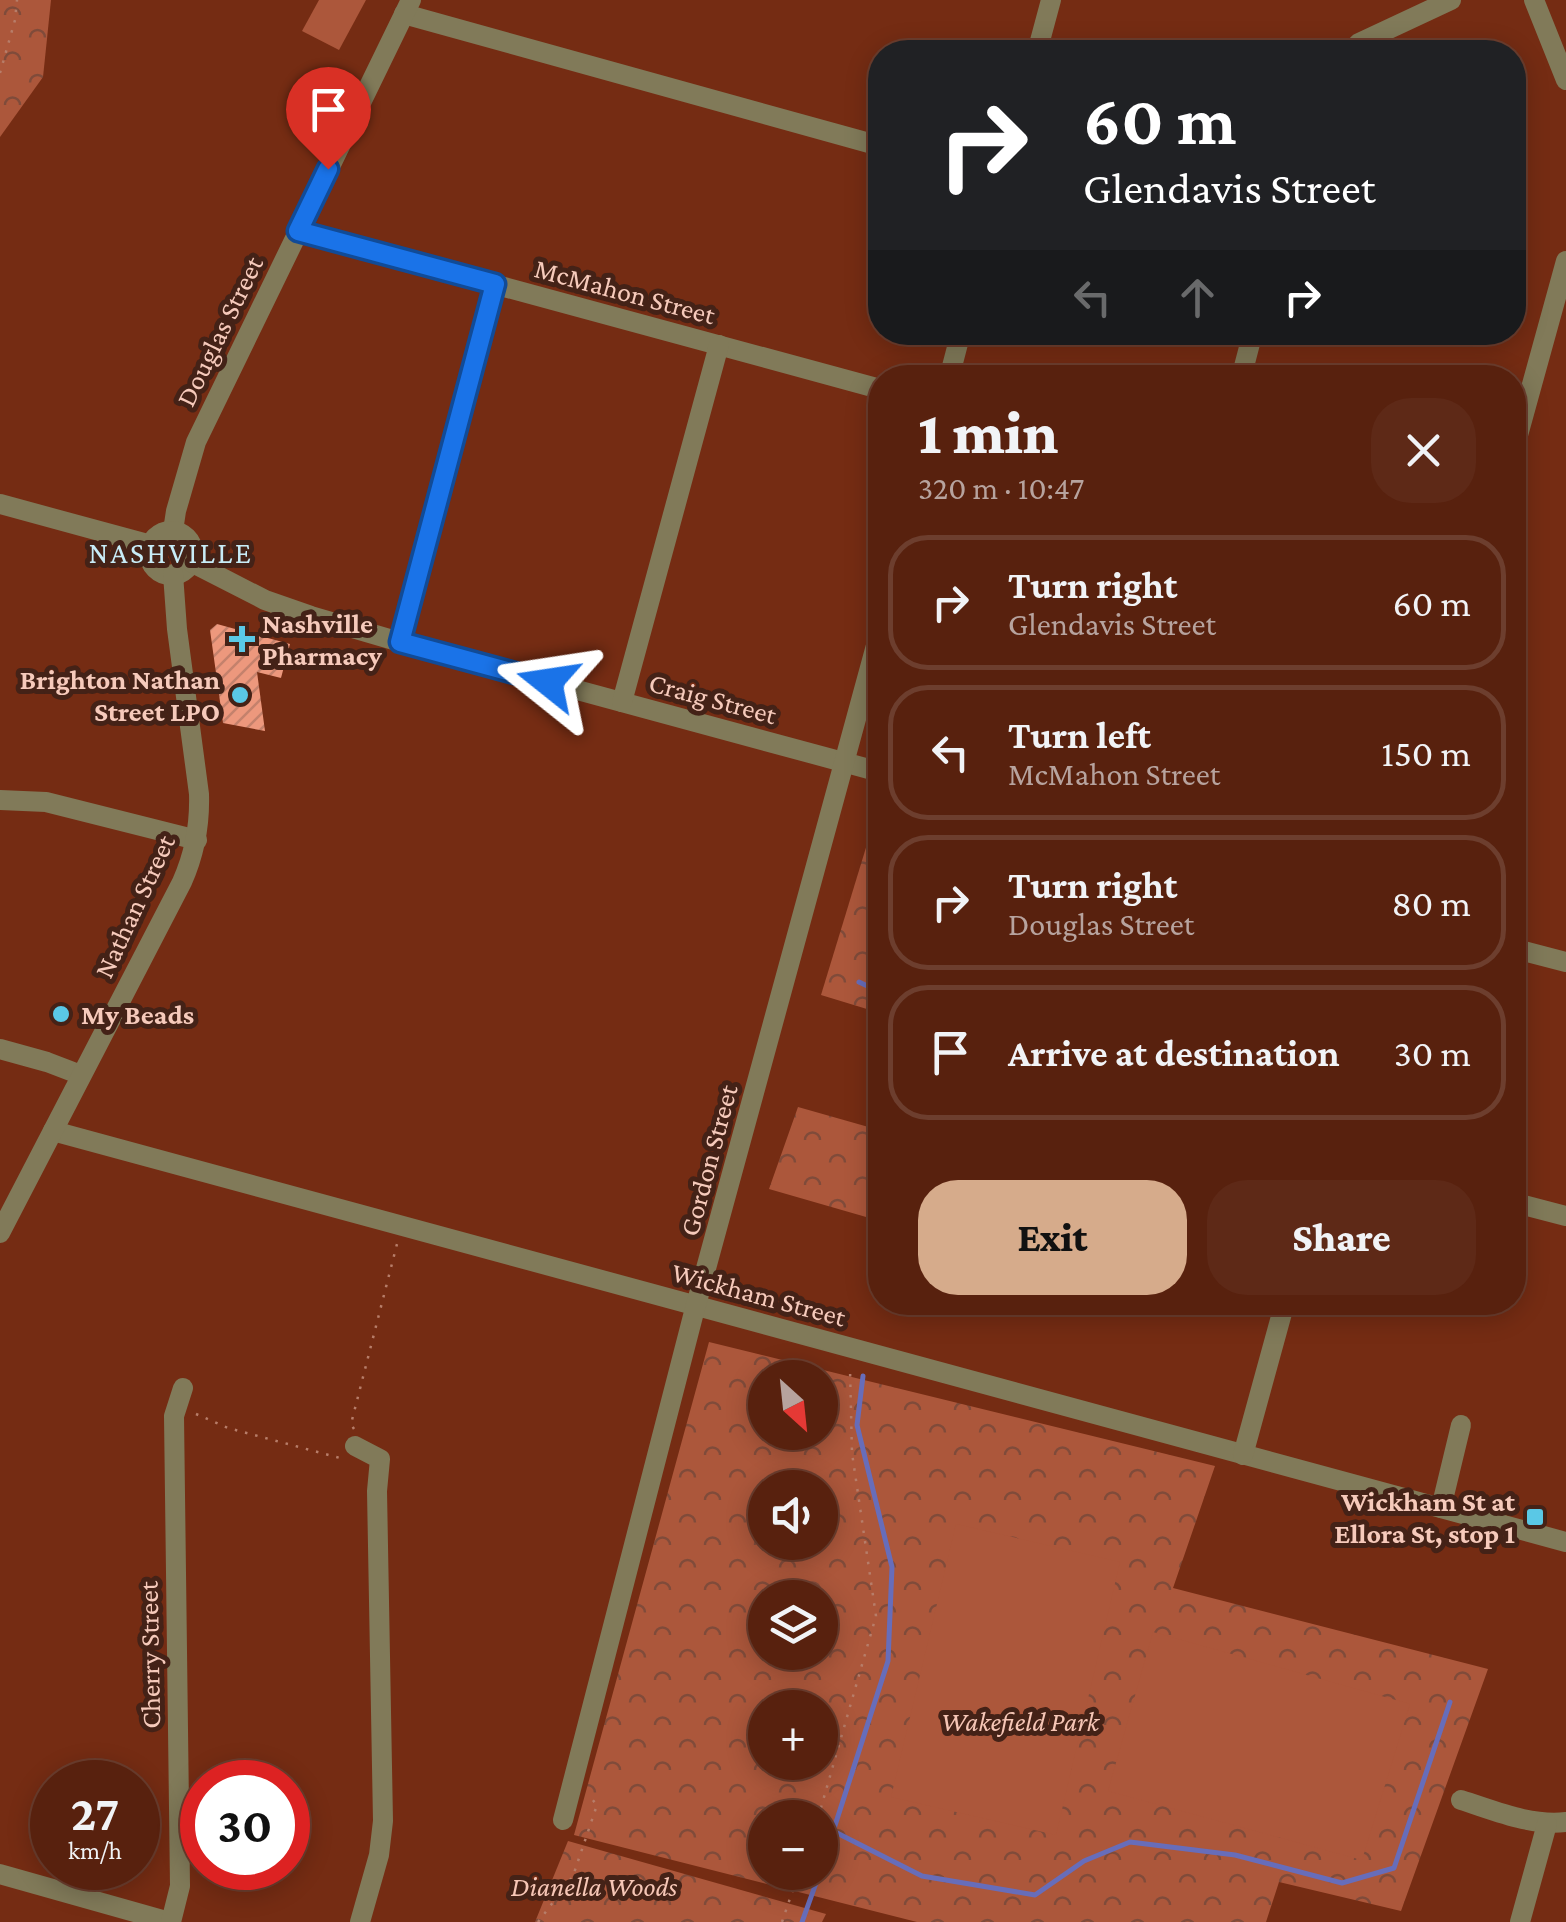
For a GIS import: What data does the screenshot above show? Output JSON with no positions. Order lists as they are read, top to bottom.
{
  "streets": {
    "street": [
      "McMahon Street",
      "Douglas Street",
      "Craig Street",
      "Nathan Street",
      "Gordon Street",
      "Wickham Street",
      "Cherry Street"
    ]
  },
  "crossings": [
    ["McMahon Street", "Douglas Street"],
    ["Douglas Street", "Craig Street"],
    ["Douglas Street", "Nathan Street"],
    ["Craig Street", "Nathan Street"],
    ["Craig Street", "Gordon Street"],
    ["Nathan Street", "Wickham Street"],
    ["Gordon Street", "Wickham Street"]
  ],
  "districts": ["NASHVILLE"],
  "parks": ["Wakefield Park", "Dianella Woods"],
  "places": {
    "health": ["Nashville Pharmacy"],
    "other": ["Brighton Nathan Street LPO", "My Beads"],
    "transit": ["Wickham St at Ellora St, stop 1"]
  },
  "north": "bottom right",
  "page": {
    "turn": ["60 m", "Glendavis Street"],
    "heading": ["1 min", "320 m · 10:47"],
    "list": [
      {
        "name": "Turn right",
        "note": "Glendavis Street",
        "value": "60 m"
      },
      {
        "name": "Turn left",
        "note": "McMahon Street",
        "value": "150 m"
      },
      {
        "name": "Turn right",
        "note": "Douglas Street",
        "value": "80 m"
      },
      {
        "name": "Arrive at destination",
        "value": "30 m"
      }
    ],
    "buttons": ["Exit", "Share"],
    "map_buttons": ["+", "−"],
    "speed": "27 km/h",
    "limit": "30"
  }
}
